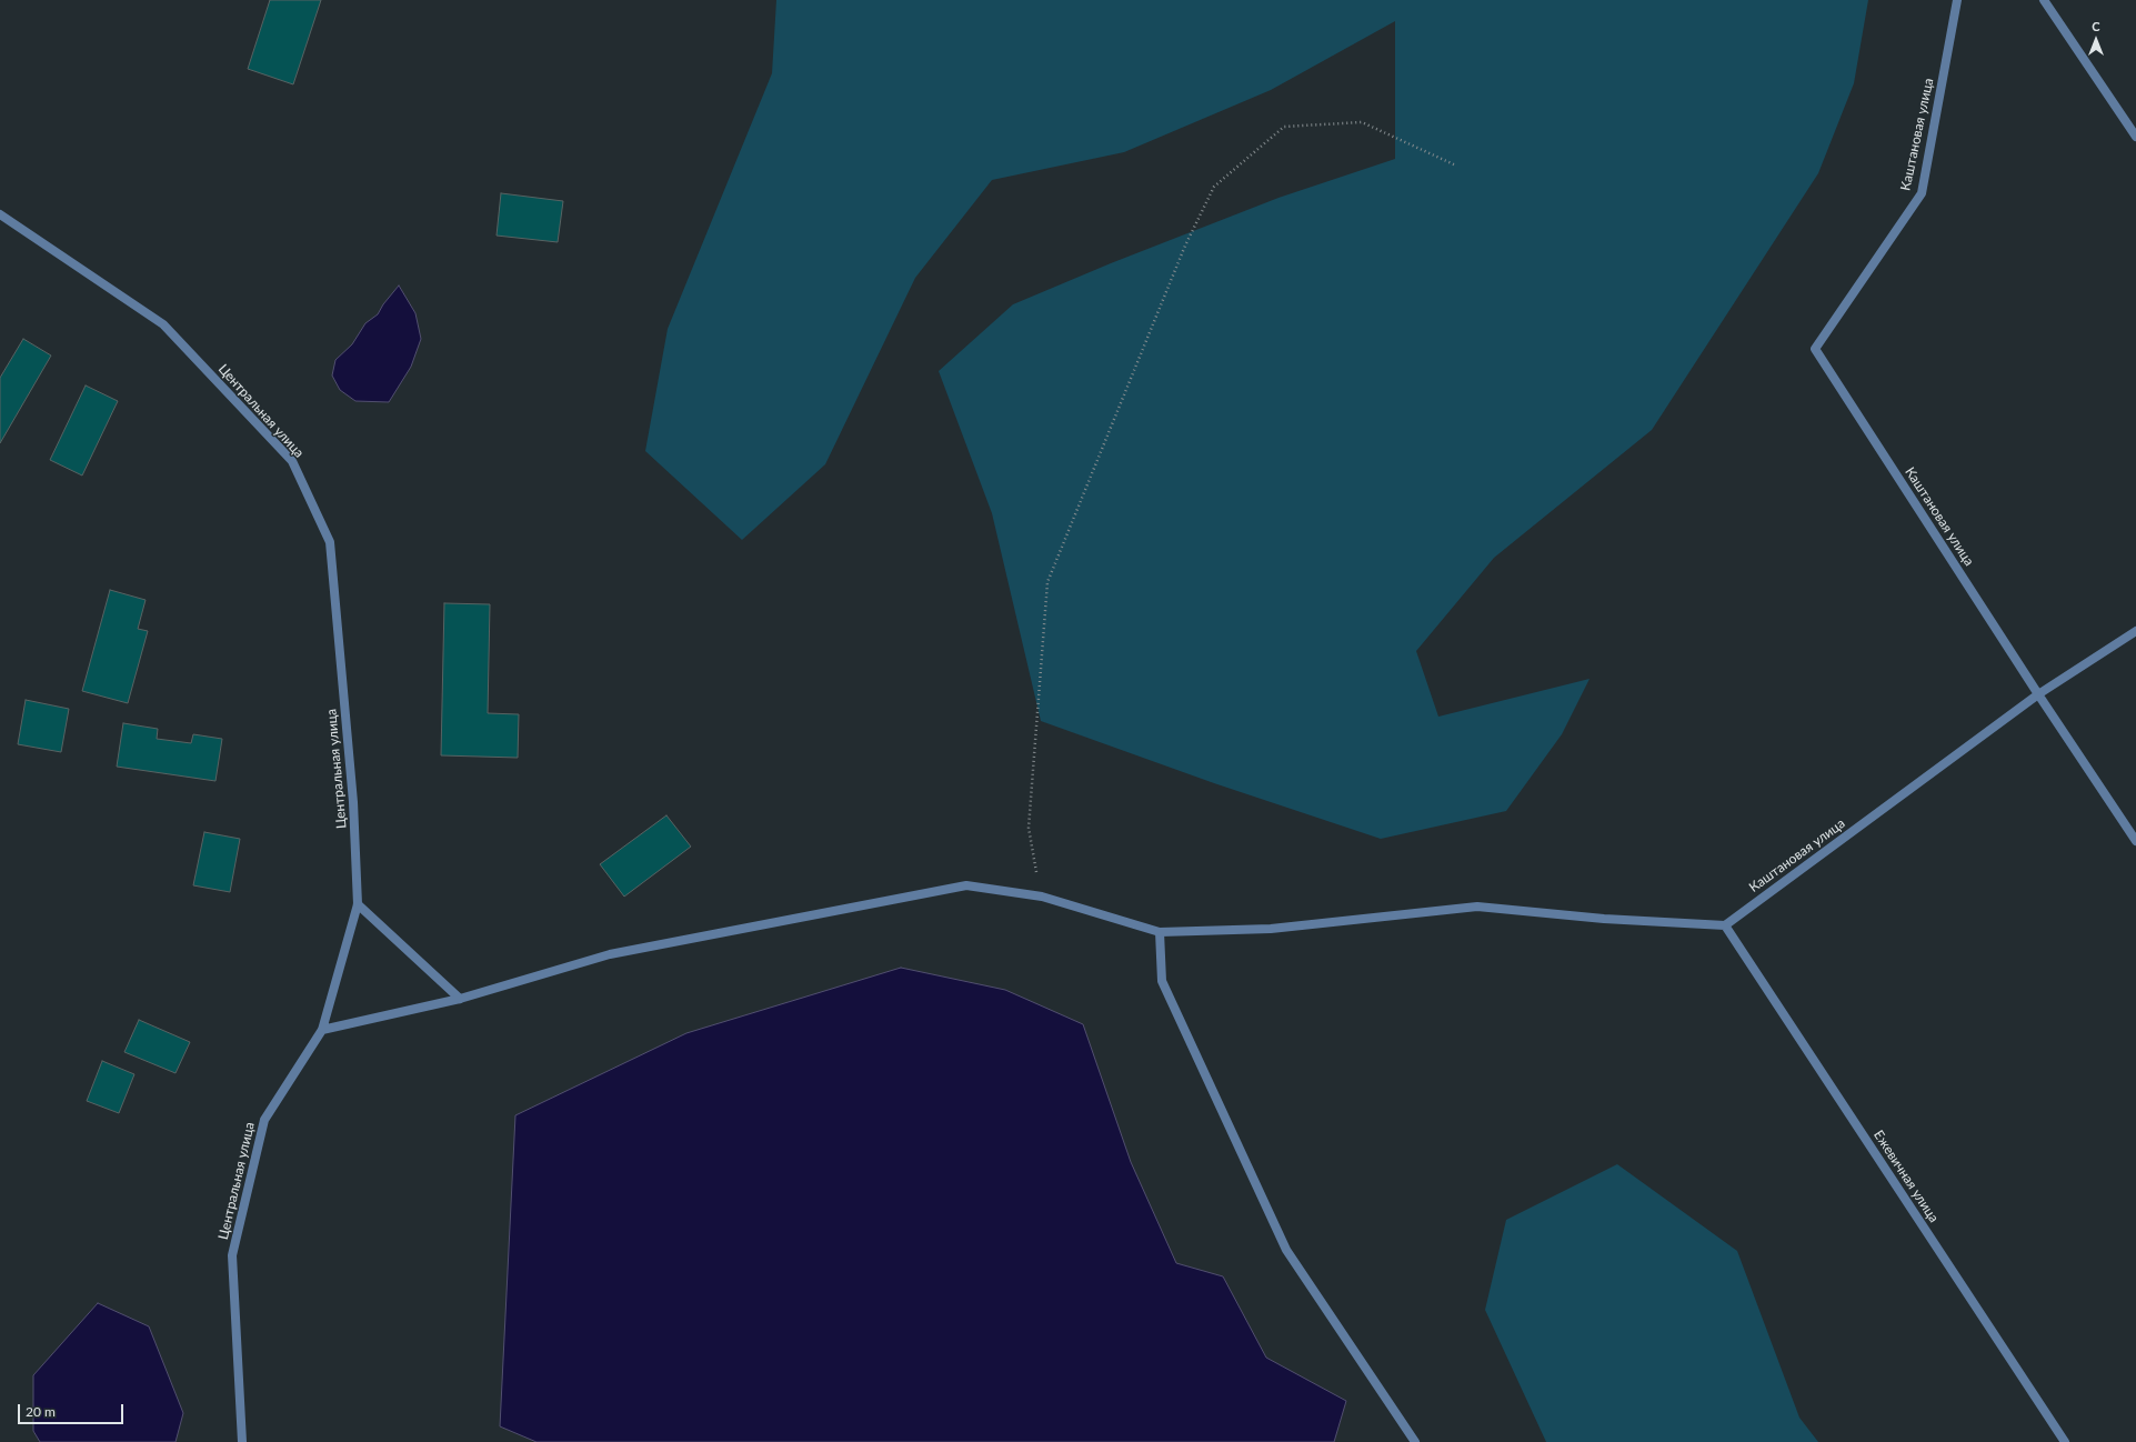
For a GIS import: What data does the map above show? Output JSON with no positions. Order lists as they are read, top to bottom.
{
  "streets": {
    "street": ["Каштановая улица", "Центральная улица", "Ежевичная улица"]
  },
  "crossings": [
    ["Каштановая улица", "Ежевичная улица"]
  ],
  "scale_bar": "20 m",
  "north": "top"
}
